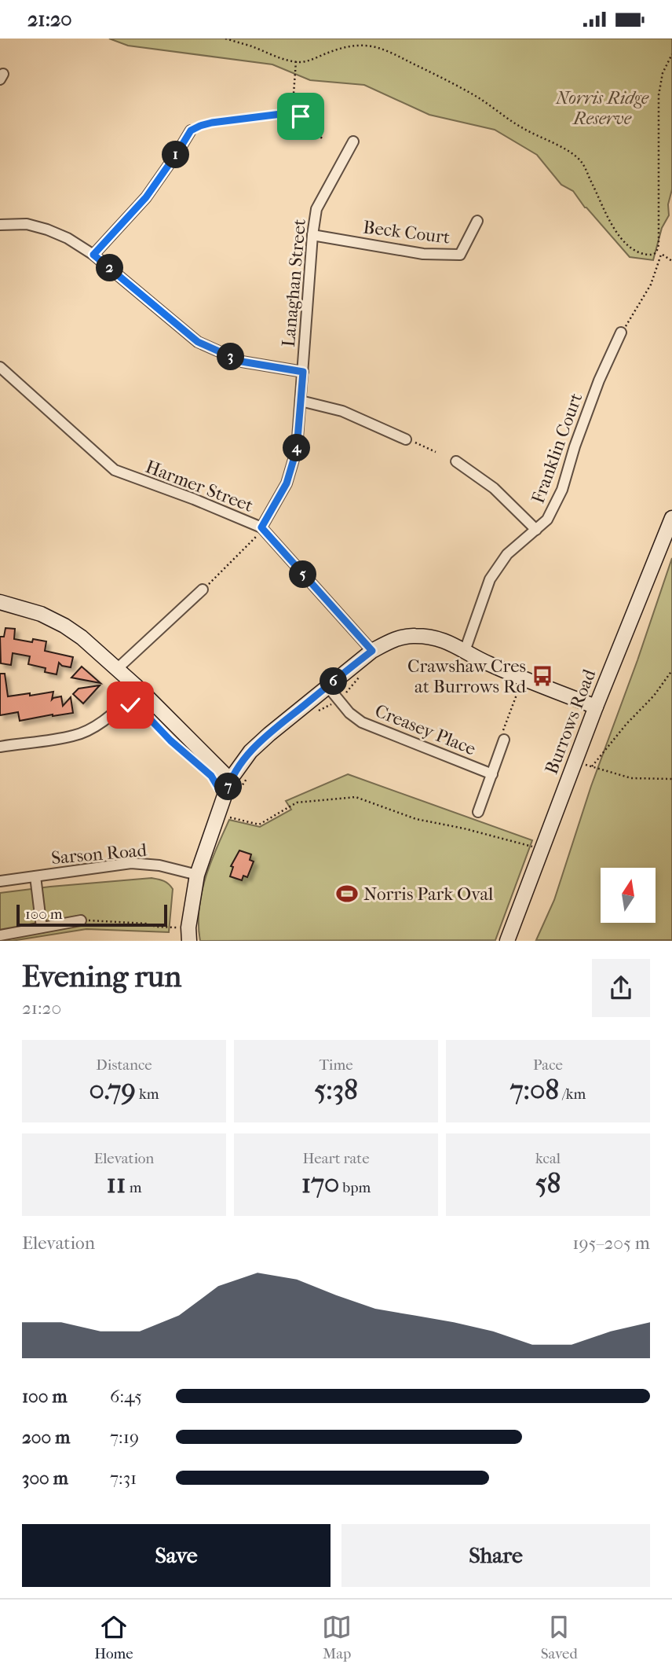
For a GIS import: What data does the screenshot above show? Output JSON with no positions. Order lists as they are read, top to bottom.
{
  "streets": {
    "street": [
      "Beck Court",
      "Lanaghan Street",
      "Franklin Court",
      "Harmer Street",
      "Burrows Road",
      "Creasey Place",
      "Sarson Road"
    ]
  },
  "crossings": [
    ["Beck Court", "Lanaghan Street"],
    ["Lanaghan Street", "Harmer Street"]
  ],
  "parks": ["Norris Ridge Reserve"],
  "places": {
    "bus stop": ["Crawshaw Cres at Burrows Rd"],
    "sports": ["Norris Park Oval"]
  },
  "scale_bar": "100 m",
  "north": "top",
  "page": {
    "status": "21:20",
    "pins": [
      "1",
      "2",
      "3",
      "4",
      "5",
      "6",
      "7"
    ],
    "scale": "100 m",
    "heading": ["Evening run", "21:20"],
    "stats": [
      ["Distance", "0.79 km"],
      ["Time", "5:38"],
      ["Pace", "7:08 /km"],
      ["Elevation", "11 m"],
      ["Heart rate", "170 bpm"],
      ["kcal", "58"]
    ],
    "chart": ["Elevation", "195–205 m"],
    "list": [
      {
        "name": "100 m",
        "note": "6:45"
      },
      {
        "name": "200 m",
        "note": "7:19"
      },
      {
        "name": "300 m",
        "note": "7:31"
      }
    ],
    "buttons": ["Save", "Share"],
    "tabs": ["Home", "Map", "Saved"]
  }
}
